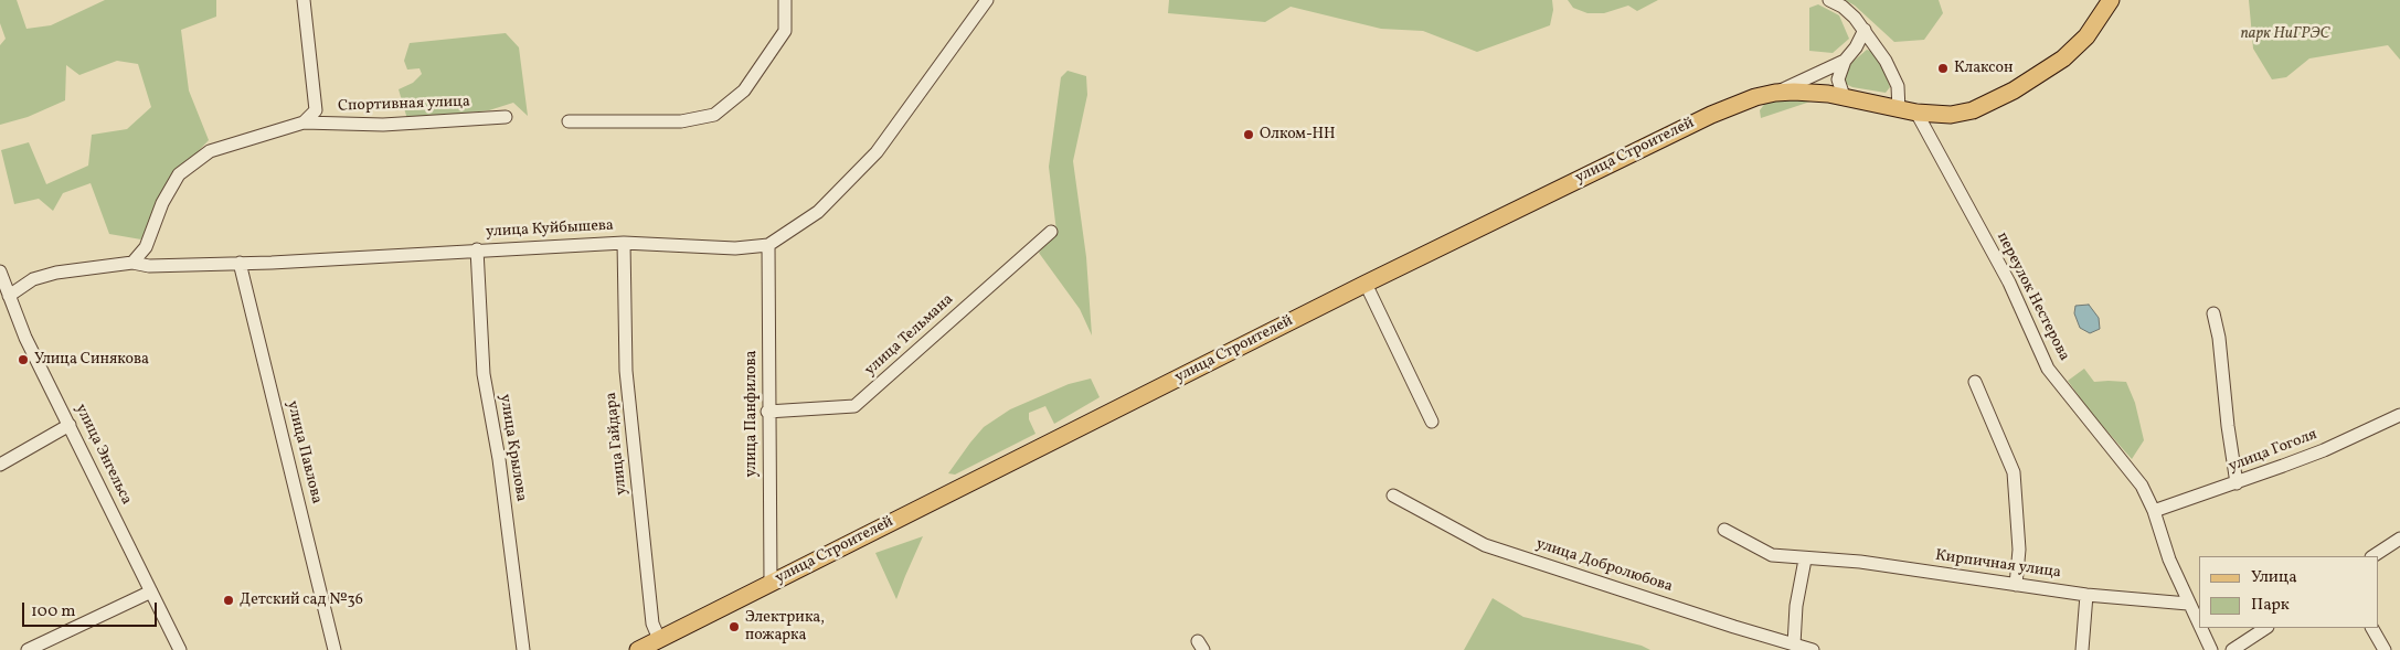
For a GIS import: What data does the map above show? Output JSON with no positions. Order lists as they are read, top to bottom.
{
  "streets": {
    "main road": ["улица Строителей"],
    "street": [
      "Спортивная улица",
      "улица Куйбышева",
      "переулок Нестерова",
      "улица Тельмана",
      "улица Панфилова",
      "улица Гайдара",
      "улица Крылова",
      "улица Гоголя",
      "улица Павлова",
      "улица Энгельса",
      "Кирпичная улица",
      "улица Добролюбова"
    ]
  },
  "crossings": [
    ["улица Строителей", "переулок Нестерова"],
    ["улица Строителей", "улица Панфилова"],
    ["улица Строителей", "улица Гайдара"],
    ["улица Куйбышева", "улица Панфилова"],
    ["улица Куйбышева", "улица Гайдара"],
    ["улица Куйбышева", "улица Крылова"],
    ["улица Куйбышева", "улица Павлова"],
    ["улица Куйбышева", "улица Энгельса"],
    ["переулок Нестерова", "улица Гоголя"],
    ["переулок Нестерова", "Кирпичная улица"],
    ["улица Тельмана", "улица Панфилова"]
  ],
  "parks": ["парк НиГРЭС"],
  "places": [
    "Клаксон",
    "Олком-НН",
    "Улица Синякова",
    "Детский сад №36",
    "Электрика, пожарка"
  ],
  "legend": ["Улица", "Парк"],
  "scale_bar": "100 m"
}
